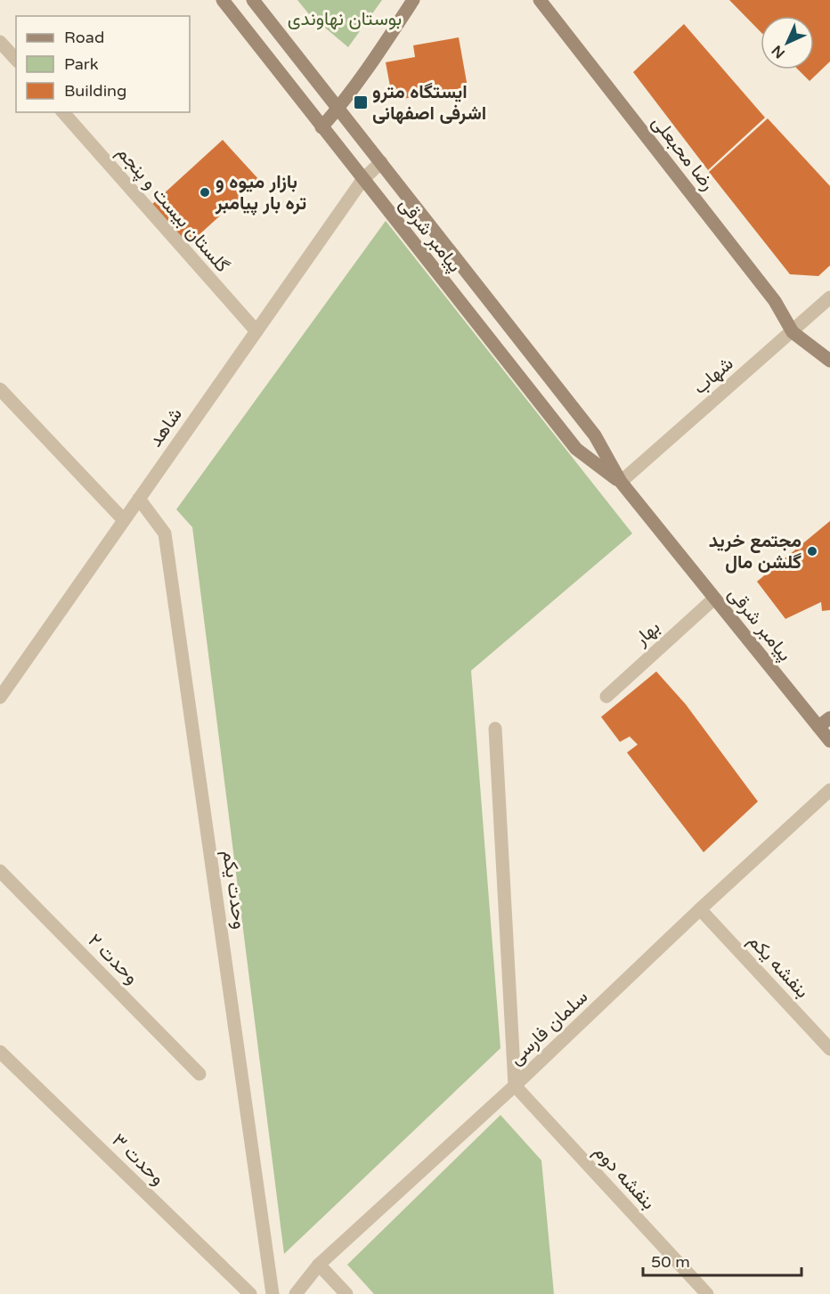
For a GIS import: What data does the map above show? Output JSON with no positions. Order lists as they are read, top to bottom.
{
  "streets": {
    "street": [
      "رضا محبعلی",
      "گلستان بیست و پنجم",
      "پیامبر شرقی",
      "شهاب",
      "شاهد",
      "بهار",
      "وحدت یکم",
      "وحدت ۲",
      "بنفشه یکم",
      "سلمان فارسی",
      "وحدت ۳",
      "بنفشه دوم"
    ]
  },
  "crossings": [
    ["رضا محبعلی", "شهاب"],
    ["گلستان بیست و پنجم", "شاهد"],
    ["پیامبر شرقی", "شهاب"],
    ["پیامبر شرقی", "شاهد"],
    ["پیامبر شرقی", "بهار"],
    ["شاهد", "وحدت یکم"],
    ["بنفشه یکم", "سلمان فارسی"],
    ["سلمان فارسی", "بنفشه دوم"]
  ],
  "parks": ["بوستان نهاوندی"],
  "places": {
    "transit": ["ایستگاه مترو اشرفی اصفهانی"],
    "other": ["بازار میوه و تره بار پیامبر", "مجتمع خرید گلشن مال"]
  },
  "legend": ["Road", "Park", "Building"],
  "scale_bar": "50 m",
  "north": "bottom left"
}
